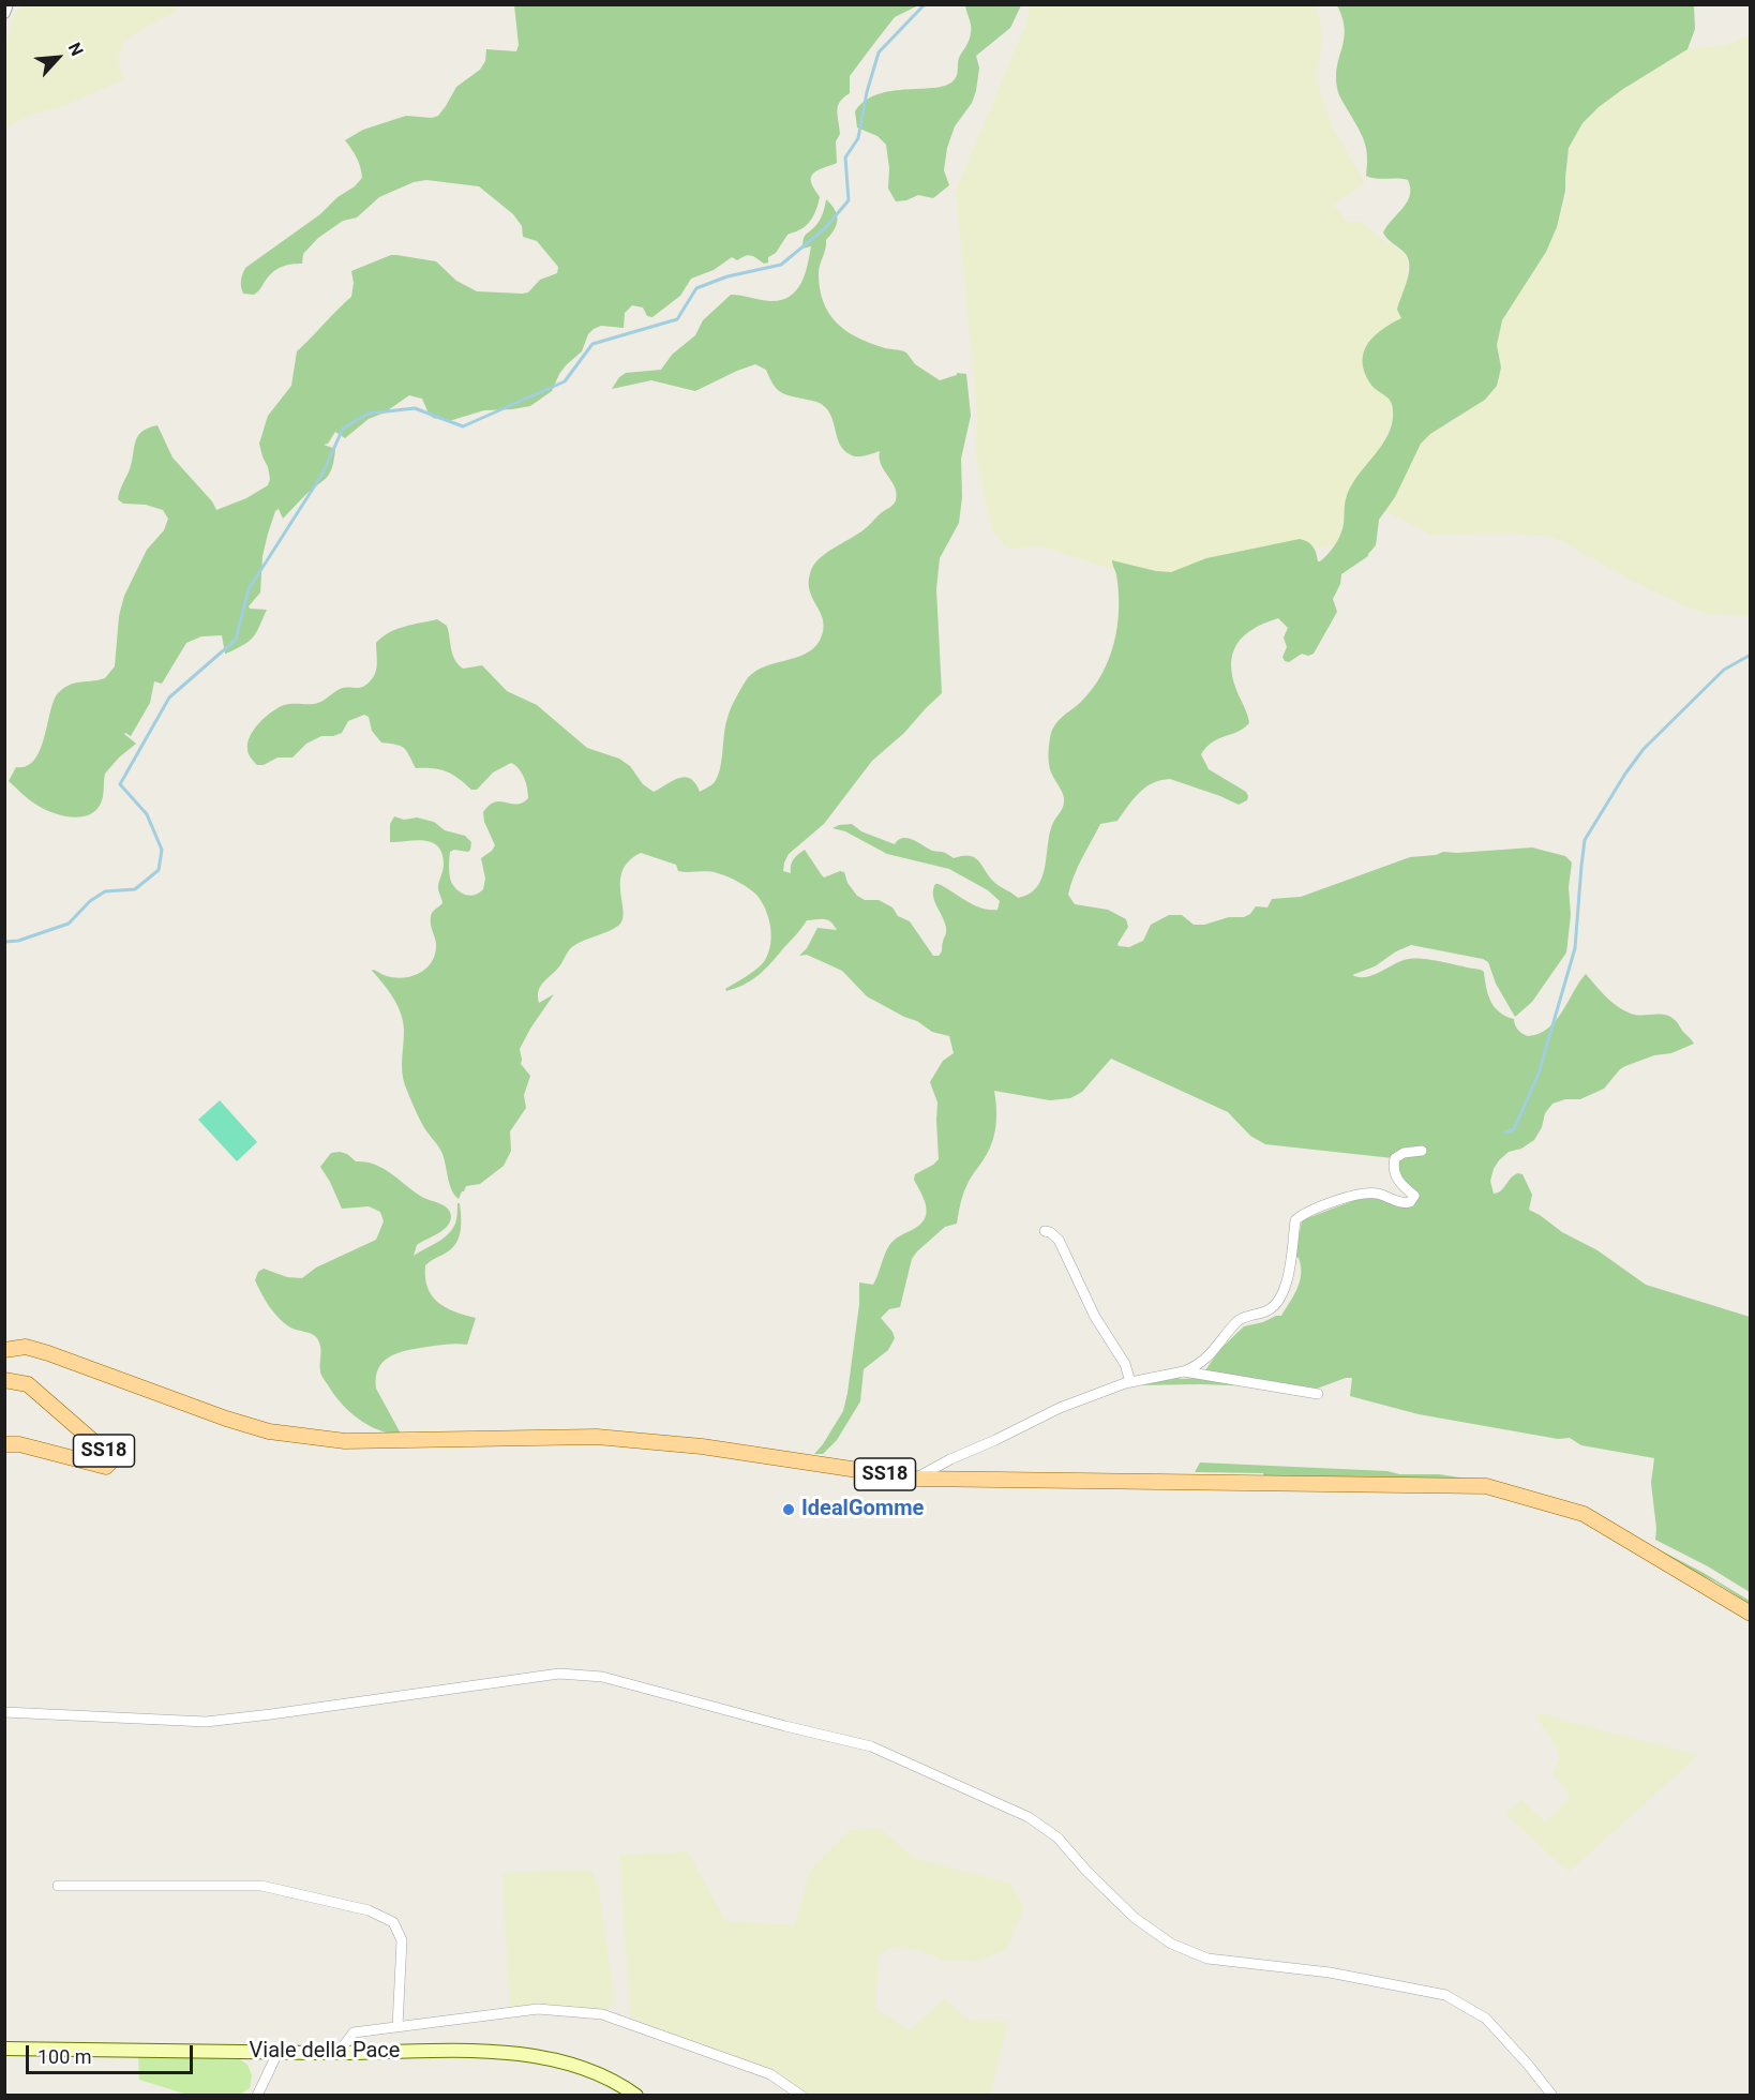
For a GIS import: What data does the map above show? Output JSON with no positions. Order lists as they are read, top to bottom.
{
  "streets": {
    "main road": ["SS18", "Viale della Pace"]
  },
  "places": ["IdealGomme"],
  "scale_bar": "100 m",
  "north": "top right"
}
